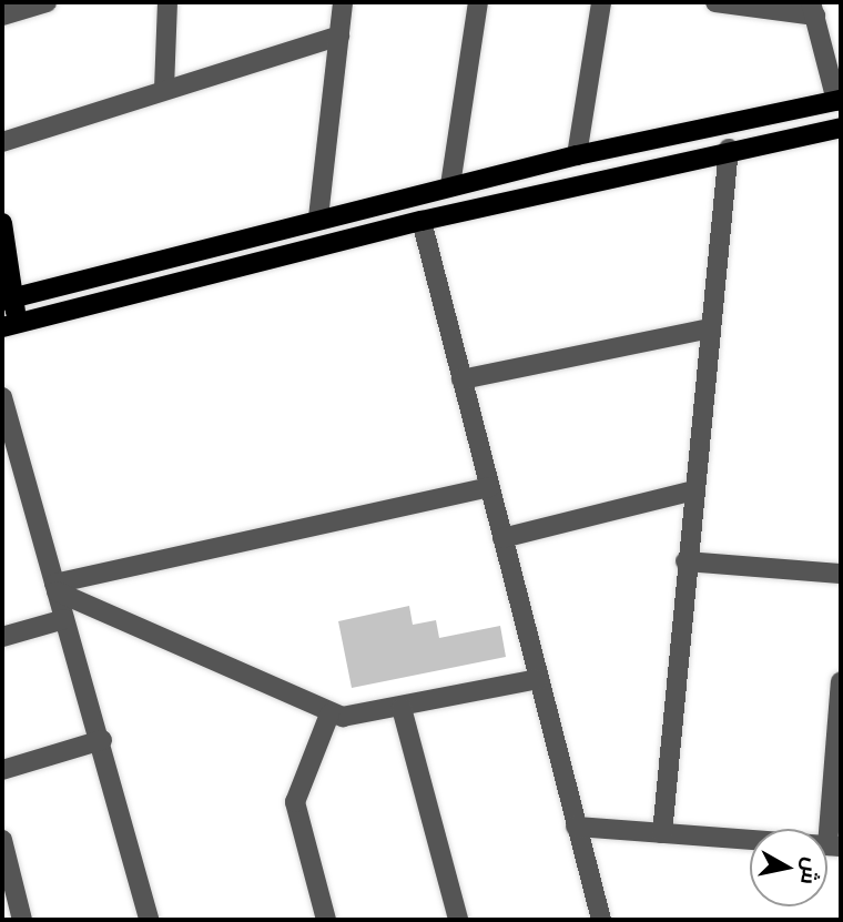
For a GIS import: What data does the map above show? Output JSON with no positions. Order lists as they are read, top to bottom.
{
  "north": "right"
}
